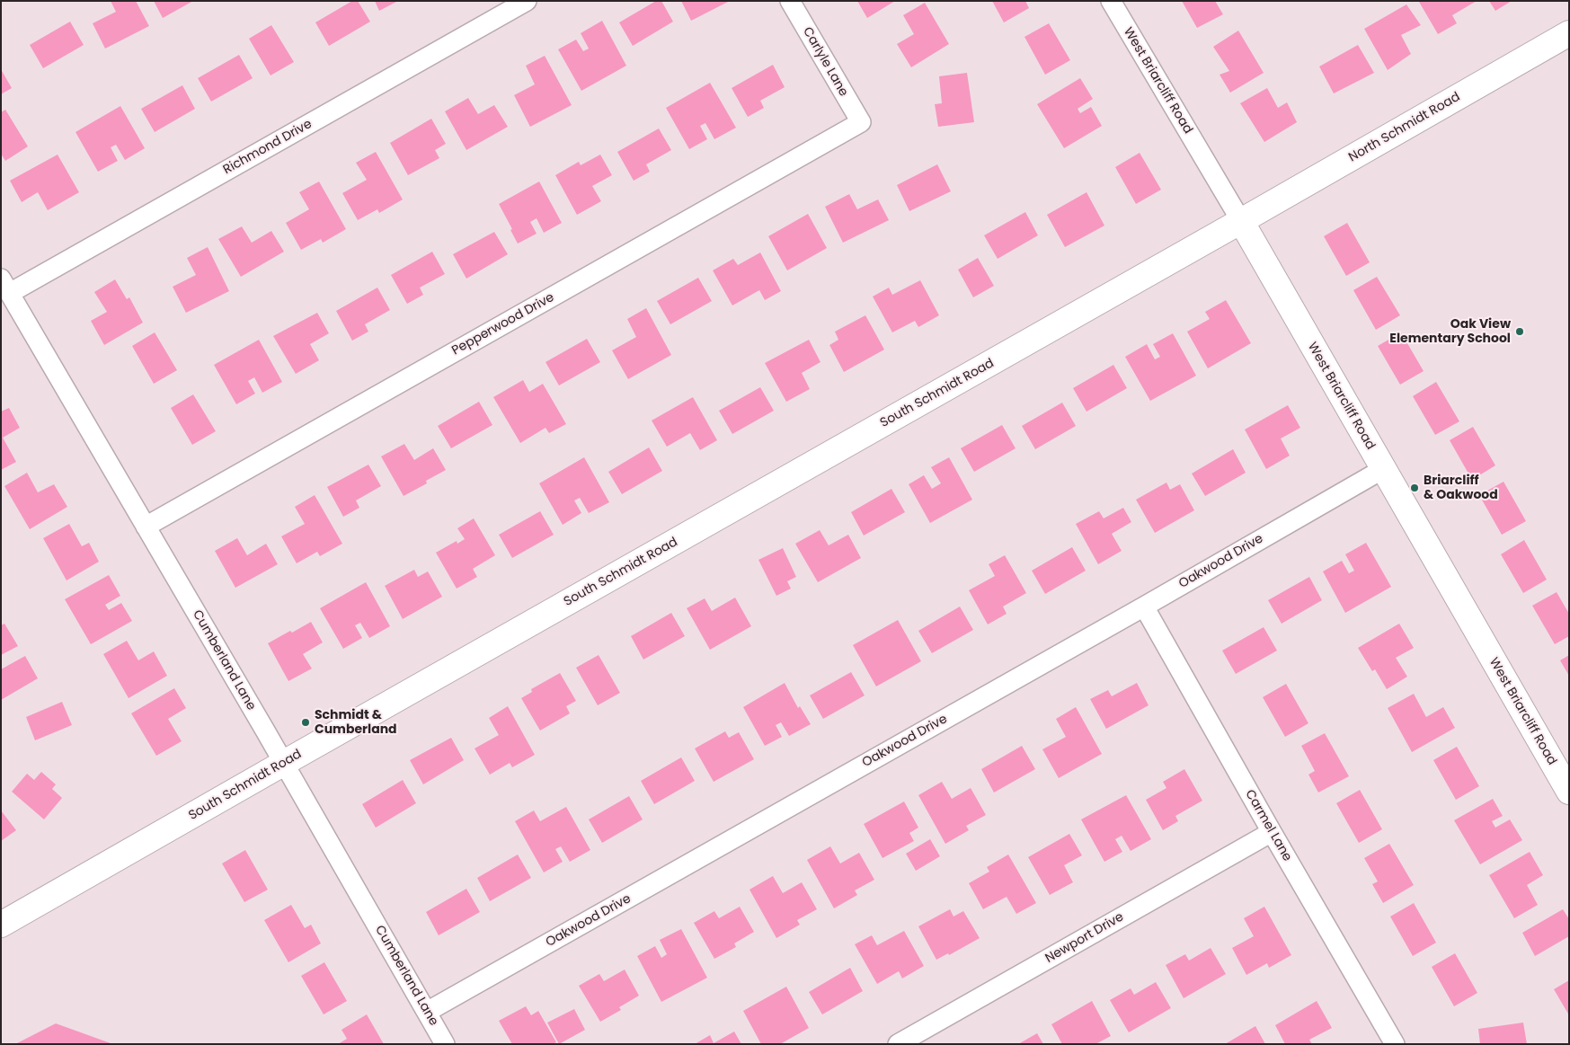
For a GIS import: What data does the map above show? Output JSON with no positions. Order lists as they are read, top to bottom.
{
  "streets": {
    "street": [
      "Carlyle Lane",
      "West Briarcliff Road",
      "North Schmidt Road",
      "Richmond Drive",
      "Pepperwood Drive",
      "South Schmidt Road",
      "Oakwood Drive",
      "Cumberland Lane",
      "Carmel Lane",
      "Newport Drive"
    ]
  },
  "crossings": [
    ["Carlyle Lane", "Pepperwood Drive"],
    ["West Briarcliff Road", "North Schmidt Road"],
    ["West Briarcliff Road", "South Schmidt Road"],
    ["West Briarcliff Road", "Oakwood Drive"],
    ["North Schmidt Road", "South Schmidt Road"],
    ["Richmond Drive", "Cumberland Lane"],
    ["Pepperwood Drive", "Cumberland Lane"],
    ["South Schmidt Road", "Cumberland Lane"],
    ["Oakwood Drive", "Cumberland Lane"],
    ["Oakwood Drive", "Carmel Lane"],
    ["Carmel Lane", "Newport Drive"]
  ],
  "places": ["Oak View Elementary School", "Briarcliff & Oakwood", "Schmidt & Cumberland"]
}
